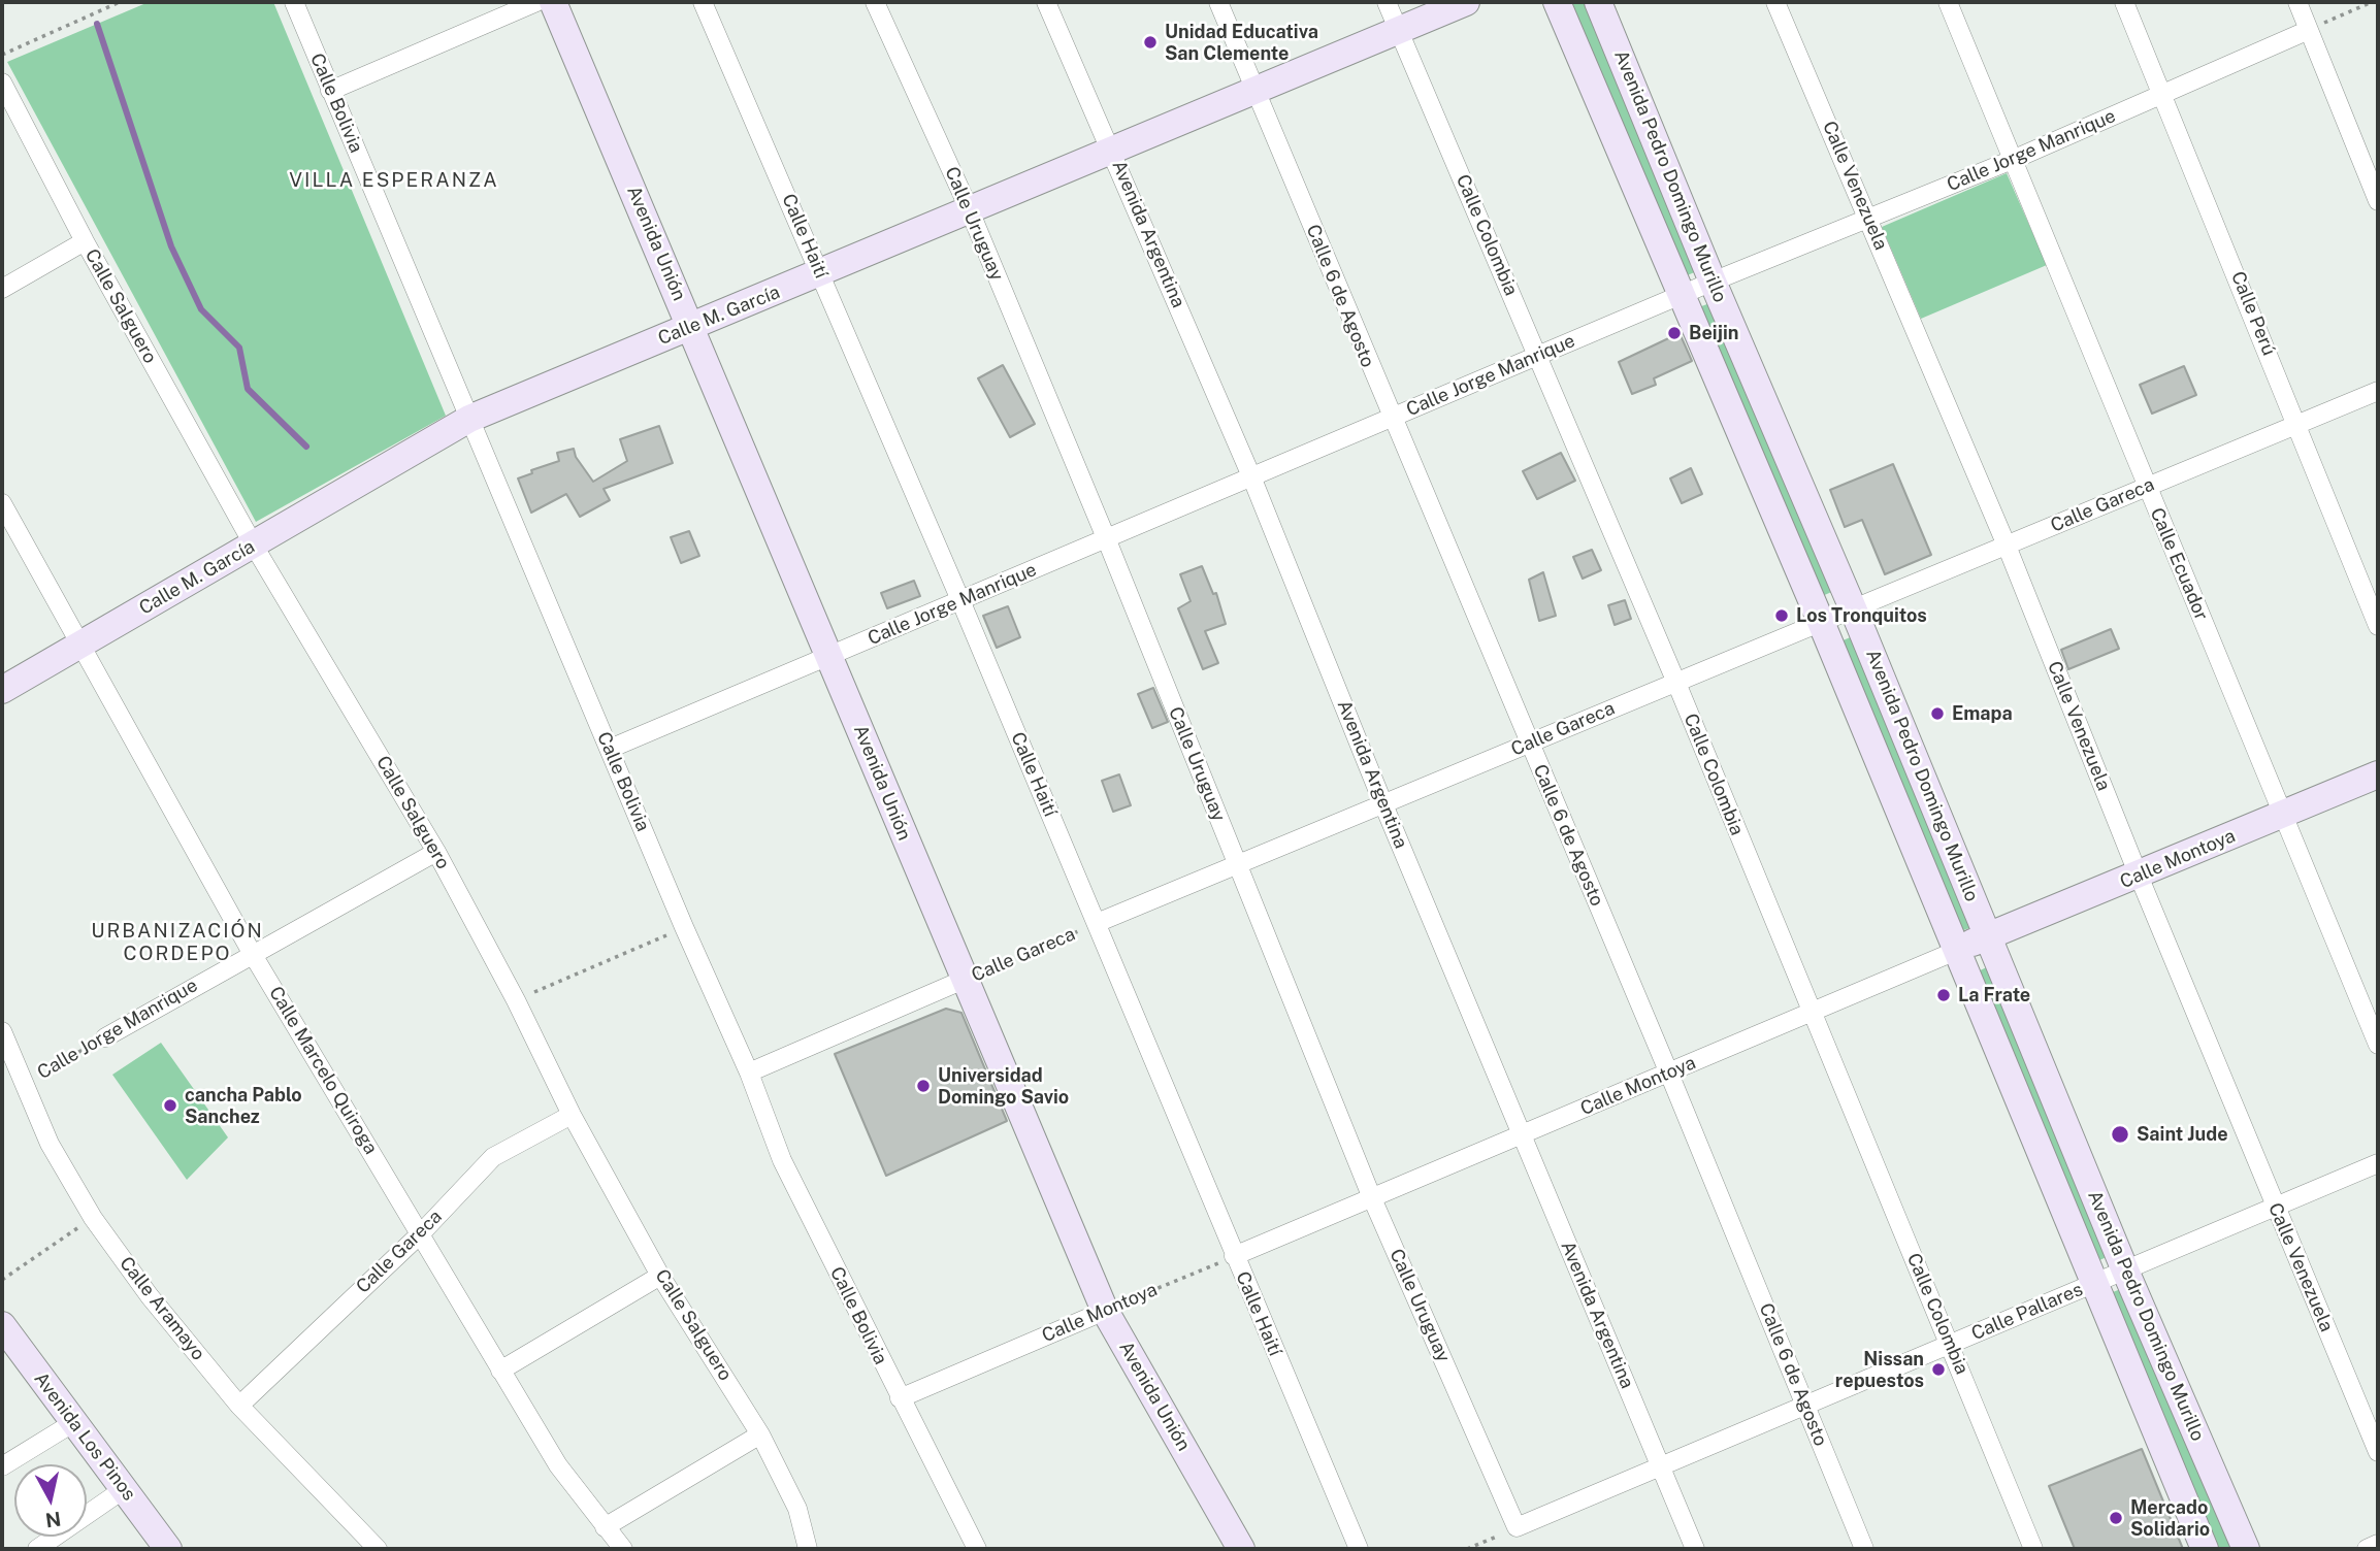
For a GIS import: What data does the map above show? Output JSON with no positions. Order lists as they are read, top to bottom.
{
  "streets": {
    "main road": [
      "Avenida Pedro Domingo Murillo",
      "Avenida Unión",
      "Calle M. García",
      "Calle Montoya",
      "Avenida Los Pinos"
    ],
    "street": [
      "Calle Bolivia",
      "Calle Jorge Manrique",
      "Calle Venezuela",
      "Calle Uruguay",
      "Avenida Argentina",
      "Calle Colombia",
      "Calle Haití",
      "Calle 6 de Agosto",
      "Calle Salguero",
      "Calle Perú",
      "Calle Gareca",
      "Calle Ecuador",
      "Calle Marcelo Quiroga",
      "Calle Aramayo",
      "Calle Pallares"
    ]
  },
  "crossings": [
    ["Calle Bolivia", "Calle Jorge Manrique"],
    ["Calle Bolivia", "Calle M. García"],
    ["Calle Bolivia", "Calle Gareca"],
    ["Calle Bolivia", "Calle Montoya"],
    ["Calle Jorge Manrique", "Avenida Pedro Domingo Murillo"],
    ["Calle Jorge Manrique", "Calle Venezuela"],
    ["Calle Jorge Manrique", "Calle Uruguay"],
    ["Calle Jorge Manrique", "Avenida Argentina"],
    ["Calle Jorge Manrique", "Calle Colombia"],
    ["Calle Jorge Manrique", "Calle Haití"],
    ["Calle Jorge Manrique", "Avenida Unión"],
    ["Calle Jorge Manrique", "Calle 6 de Agosto"],
    ["Calle Jorge Manrique", "Calle Salguero"],
    ["Calle Jorge Manrique", "Calle Perú"],
    ["Calle Jorge Manrique", "Calle Ecuador"],
    ["Calle Jorge Manrique", "Calle Marcelo Quiroga"],
    ["Calle Jorge Manrique", "Calle Aramayo"],
    ["Avenida Pedro Domingo Murillo", "Calle Gareca"],
    ["Avenida Pedro Domingo Murillo", "Calle Montoya"],
    ["Avenida Pedro Domingo Murillo", "Calle Pallares"],
    ["Calle Venezuela", "Calle Gareca"],
    ["Calle Venezuela", "Calle Montoya"],
    ["Calle Venezuela", "Calle Pallares"],
    ["Calle Uruguay", "Calle M. García"],
    ["Calle Uruguay", "Calle Gareca"],
    ["Calle Uruguay", "Calle Montoya"],
    ["Calle Uruguay", "Calle Pallares"],
    ["Avenida Argentina", "Calle M. García"],
    ["Avenida Argentina", "Calle Gareca"],
    ["Avenida Argentina", "Calle Montoya"],
    ["Avenida Argentina", "Calle Pallares"],
    ["Calle Colombia", "Calle M. García"],
    ["Calle Colombia", "Calle Gareca"],
    ["Calle Colombia", "Calle Montoya"],
    ["Calle Colombia", "Calle Pallares"],
    ["Calle Haití", "Calle M. García"],
    ["Calle Haití", "Calle Gareca"],
    ["Calle Haití", "Calle Montoya"],
    ["Avenida Unión", "Calle M. García"],
    ["Avenida Unión", "Calle Gareca"],
    ["Avenida Unión", "Calle Montoya"],
    ["Calle 6 de Agosto", "Calle M. García"],
    ["Calle 6 de Agosto", "Calle Gareca"],
    ["Calle 6 de Agosto", "Calle Montoya"],
    ["Calle 6 de Agosto", "Calle Pallares"],
    ["Calle Salguero", "Calle M. García"],
    ["Calle Salguero", "Calle Gareca"],
    ["Calle Perú", "Calle Gareca"],
    ["Calle M. García", "Calle Marcelo Quiroga"],
    ["Calle Gareca", "Calle Ecuador"],
    ["Calle Gareca", "Calle Marcelo Quiroga"],
    ["Calle Gareca", "Calle Aramayo"],
    ["Calle Ecuador", "Calle Montoya"]
  ],
  "districts": ["VILLA ESPERANZA", "URBANIZACIÓN CORDEPO"],
  "places": [
    "Unidad Educativa San Clemente",
    "Beijin",
    "Los Tronquitos",
    "Emapa",
    "La Frate",
    "Universidad Domingo Savio",
    "cancha Pablo Sanchez",
    "Saint Jude",
    "Nissan repuestos",
    "Mercado Solidario"
  ],
  "north": "bottom"
}
